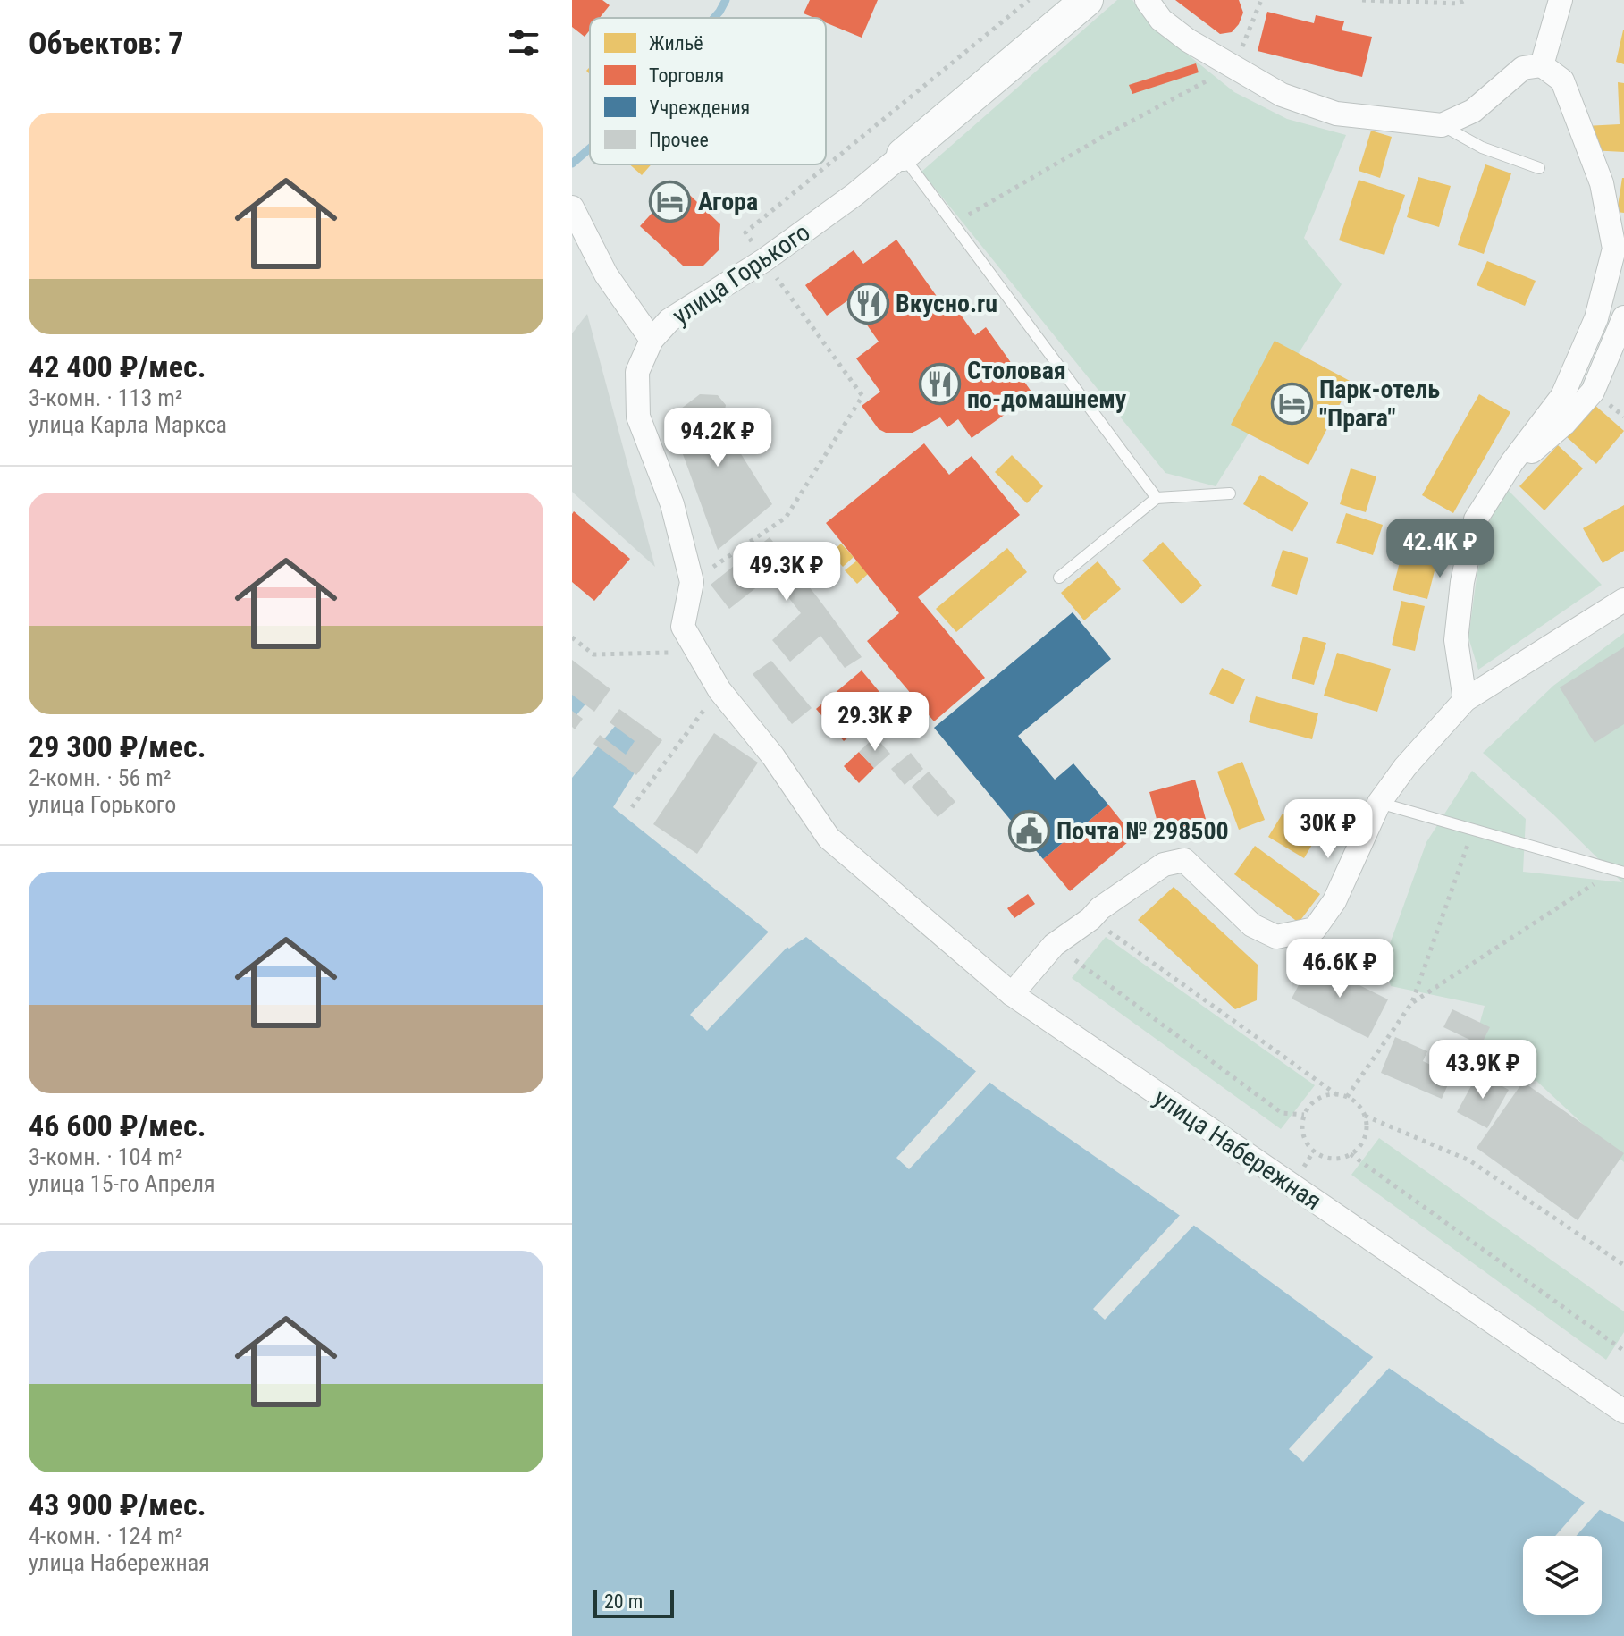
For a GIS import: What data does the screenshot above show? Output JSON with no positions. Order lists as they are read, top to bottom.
{
  "streets": {
    "main road": ["улица Горького"],
    "street": ["улица Набережная"]
  },
  "crossings": [
    ["улица Горького", "улица Набережная"]
  ],
  "places": {
    "hotel": ["Агора", "Парк-отель \"Прага\""],
    "restaurant": ["Вкусно.ru", "Столовая по-домашнему"],
    "public building": ["Почта № 298500"]
  },
  "legend": [
    "Жильё",
    "Торговля",
    "Учреждения",
    "Прочее"
  ],
  "scale_bar": "20 m",
  "page": {
    "heading": "Объектов: 7",
    "list": [
      {
        "name": "42 400 ₽/мес.",
        "note": "3-комн. · 113 m² · улица Карла Маркса"
      },
      {
        "name": "29 300 ₽/мес.",
        "note": "2-комн. · 56 m² · улица Горького"
      },
      {
        "name": "46 600 ₽/мес.",
        "note": "3-комн. · 104 m² · улица 15-го Апреля"
      },
      {
        "name": "43 900 ₽/мес.",
        "note": "4-комн. · 124 m² · улица Набережная"
      }
    ],
    "price": [
      "94.2K ₽",
      "42.4K ₽",
      "49.3K ₽",
      "29.3K ₽",
      "30K ₽",
      "46.6K ₽",
      "43.9K ₽"
    ],
    "scale": "20 m"
  }
}
